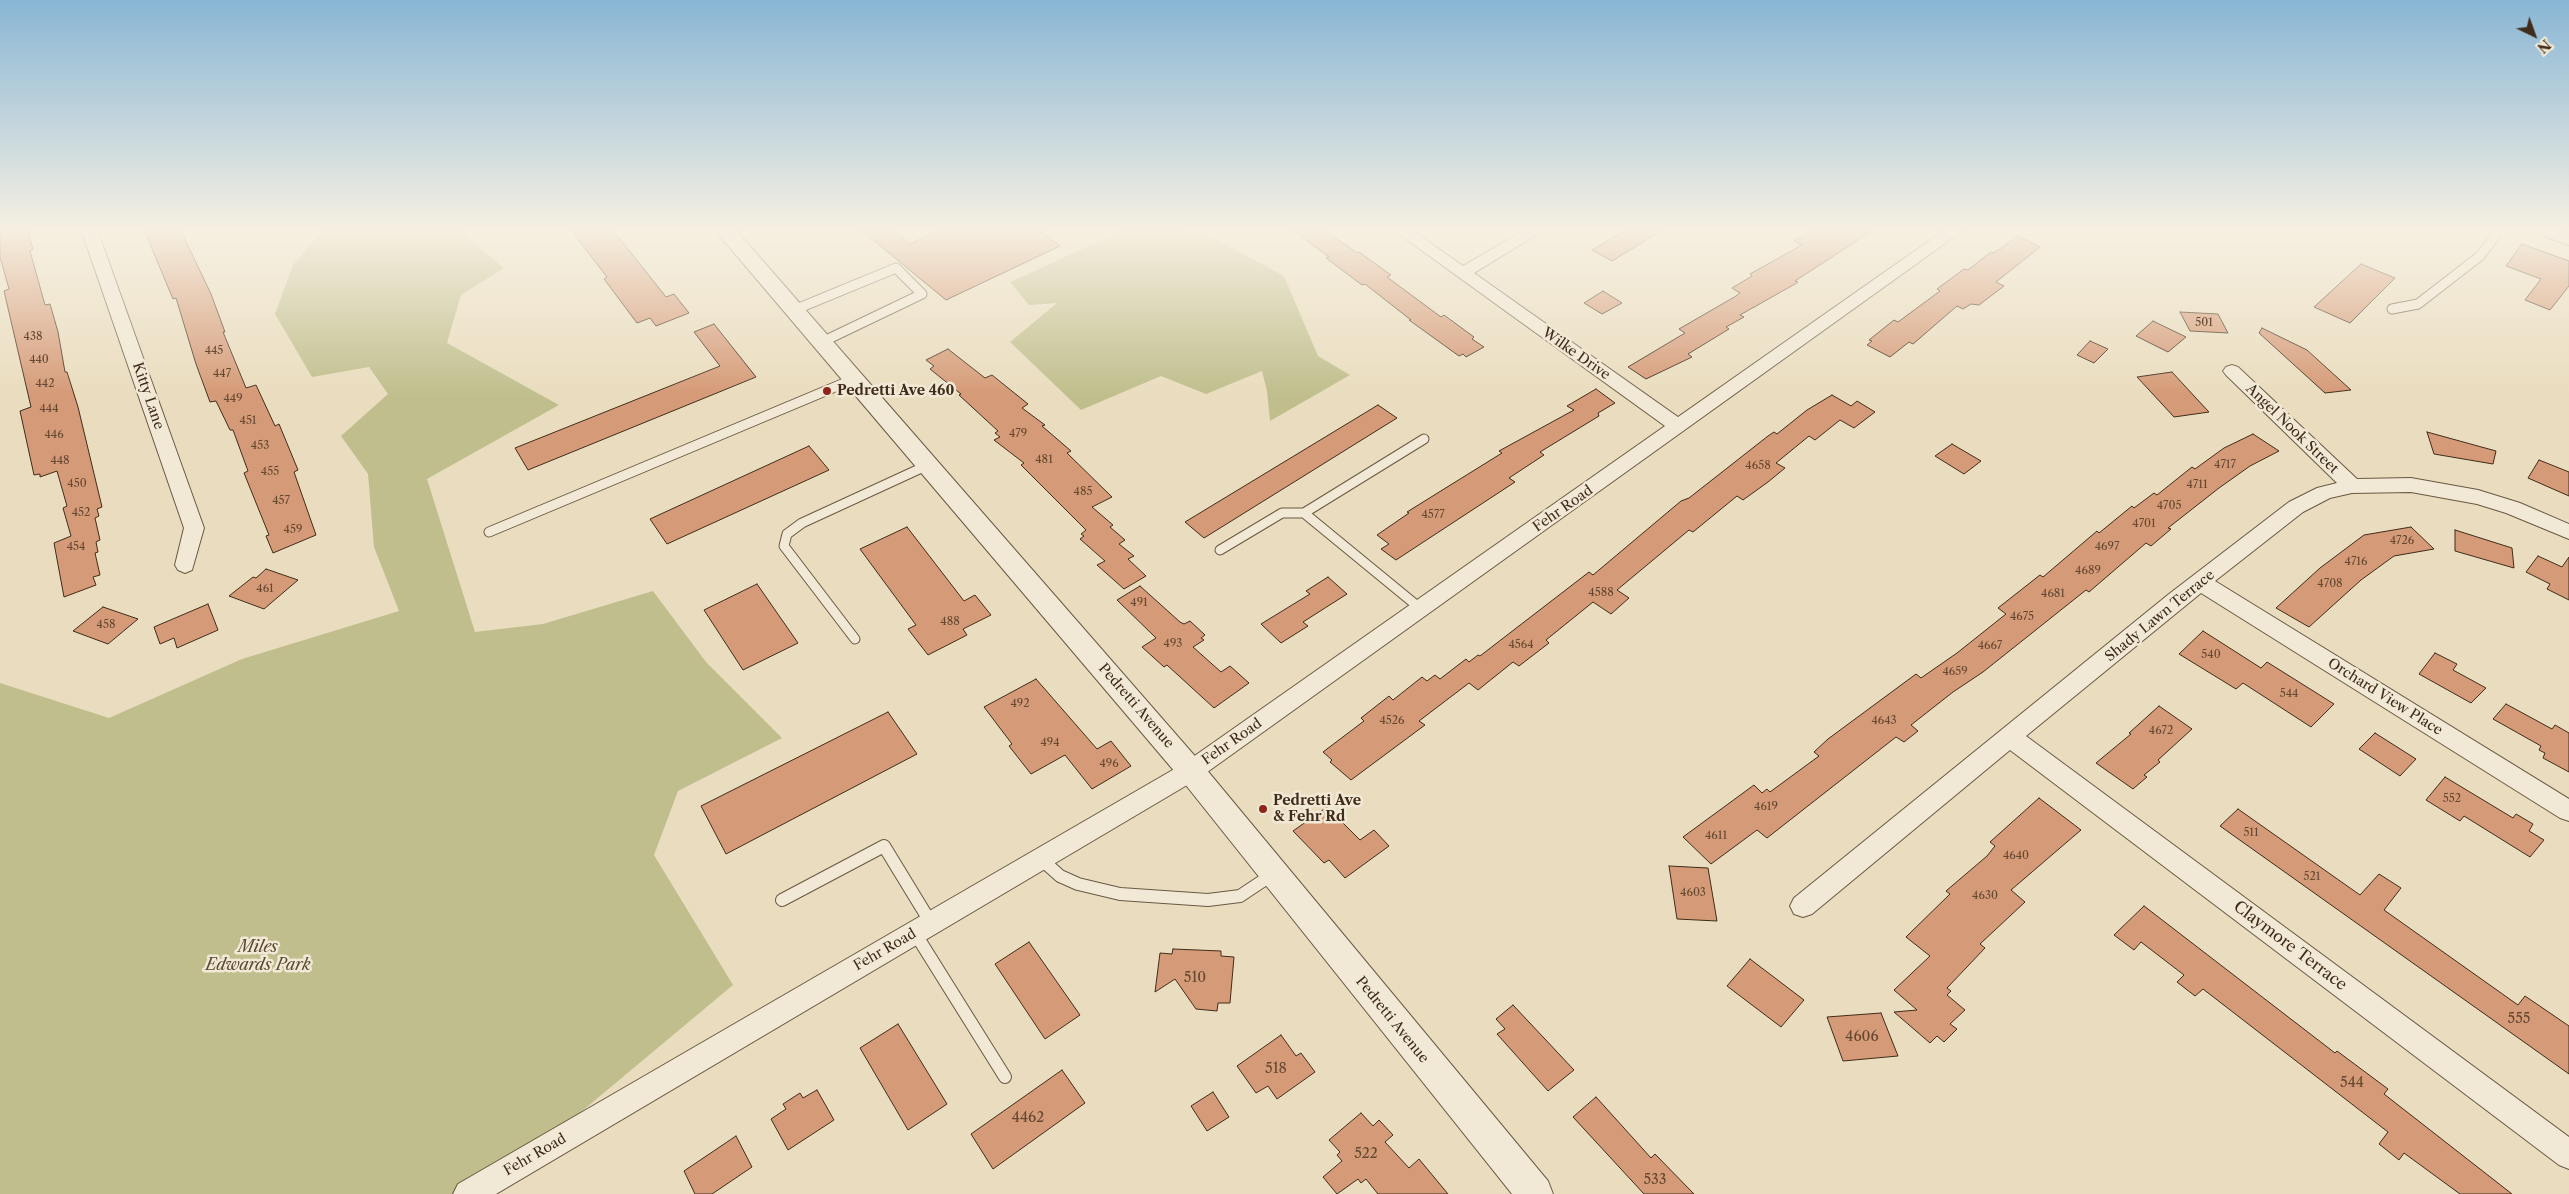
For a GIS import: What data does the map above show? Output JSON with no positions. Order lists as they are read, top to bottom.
{
  "streets": {
    "street": [
      "Wilke Drive",
      "Kitty Lane",
      "Angel Nook Street",
      "Fehr Road",
      "Shady Lawn Terrace",
      "Orchard View Place",
      "Pedretti Avenue",
      "Claymore Terrace"
    ]
  },
  "crossings": [
    ["Wilke Drive", "Fehr Road"],
    ["Angel Nook Street", "Shady Lawn Terrace"],
    ["Fehr Road", "Pedretti Avenue"],
    ["Shady Lawn Terrace", "Orchard View Place"],
    ["Shady Lawn Terrace", "Claymore Terrace"]
  ],
  "parks": ["Miles Edwards Park"],
  "places": ["Pedretti Ave 460", "Pedretti Ave & Fehr Rd"],
  "house_numbers": [
    "501",
    "438",
    "445",
    "440",
    "447",
    "442",
    "449",
    "444",
    "451",
    "479",
    "446",
    "453",
    "481",
    "448",
    "4717",
    "4658",
    "455",
    "450",
    "4711",
    "485",
    "457",
    "4705",
    "452",
    "4577",
    "4701",
    "459",
    "4726",
    "454",
    "4697",
    "4716",
    "4689",
    "4708",
    "461",
    "4588",
    "4681",
    "491",
    "4675",
    "488",
    "458",
    "493",
    "4564",
    "4667",
    "540",
    "4659",
    "544",
    "492",
    "4526",
    "4643",
    "4672",
    "494",
    "496",
    "552",
    "4619",
    "511",
    "4611",
    "4640",
    "521",
    "4603",
    "4630",
    "510",
    "555",
    "4606",
    "518",
    "544",
    "4462",
    "522",
    "533"
  ],
  "north": "bottom right"
}
